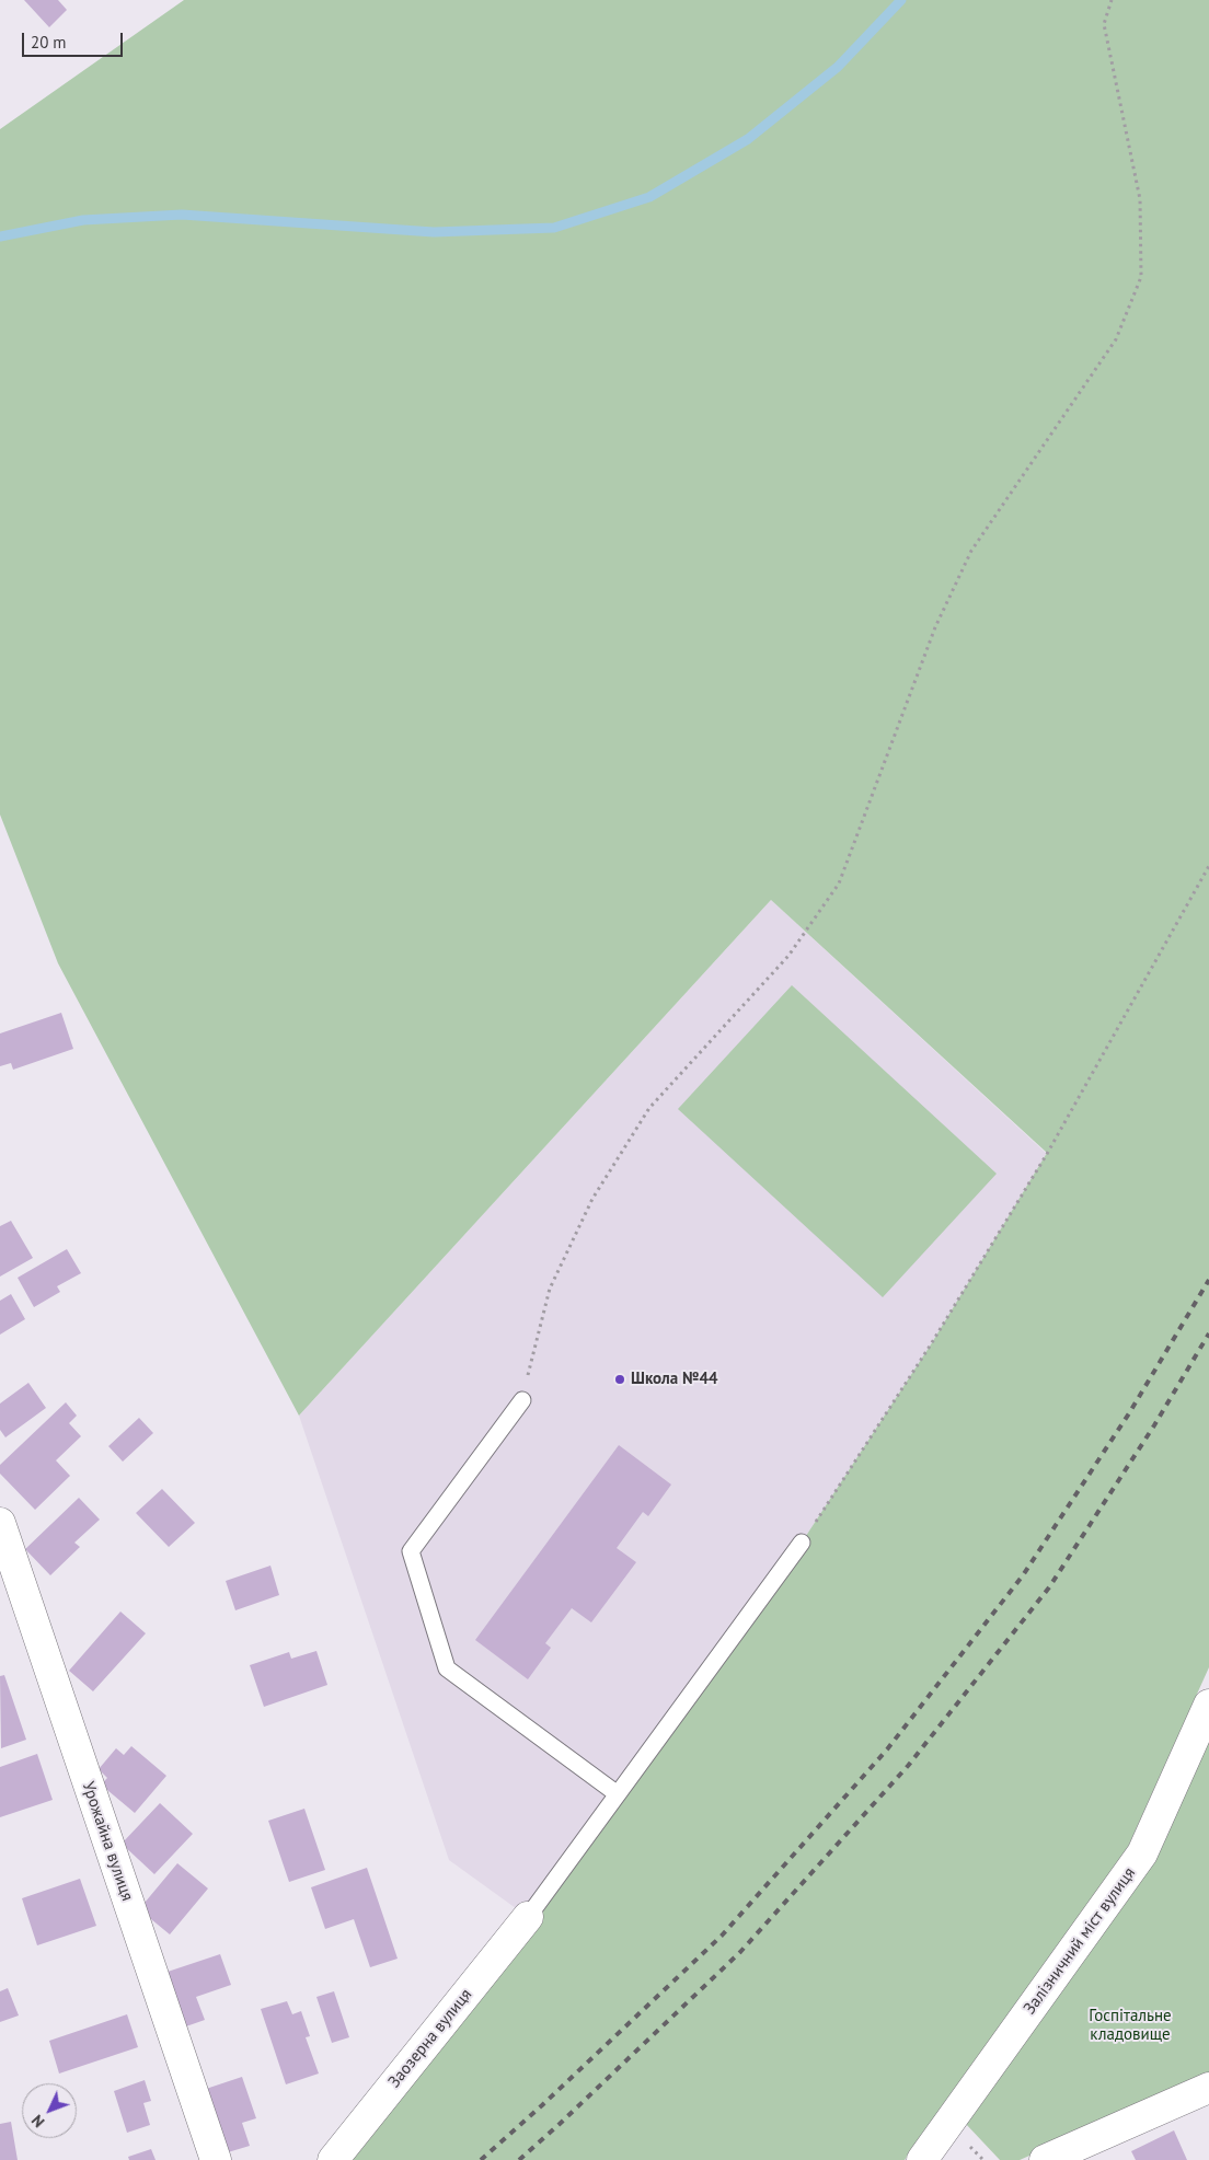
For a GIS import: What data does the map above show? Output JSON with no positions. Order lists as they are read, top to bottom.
{
  "streets": {
    "street": ["Урожайна вулиця", "Залізничний міст вулиця", "Заозерна вулиця"]
  },
  "parks": ["Госпітальне кладовище"],
  "places": ["Школа №44"],
  "scale_bar": "20 m",
  "north": "bottom left"
}
